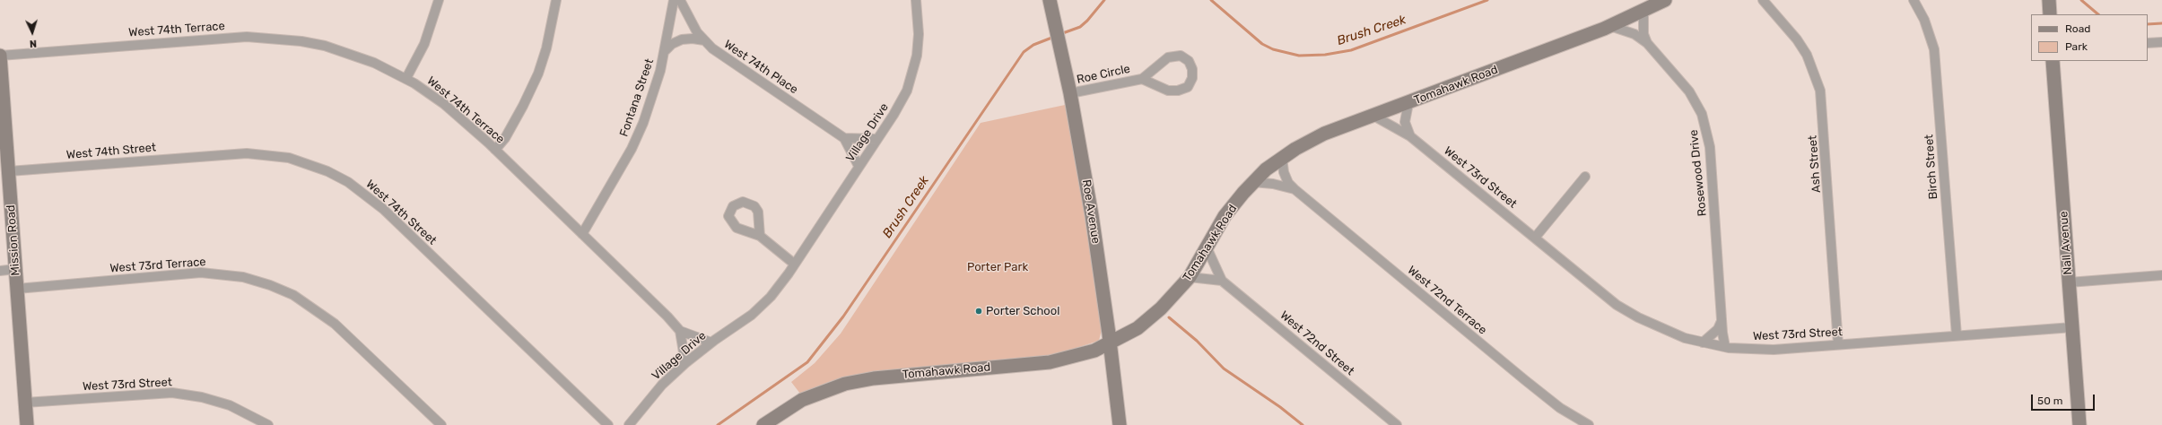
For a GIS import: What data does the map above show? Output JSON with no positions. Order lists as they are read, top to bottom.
{
  "streets": {
    "main road": [
      "Tomahawk Road",
      "Roe Avenue",
      "Mission Road",
      "Nall Avenue"
    ],
    "street": [
      "West 74th Terrace",
      "West 74th Place",
      "Roe Circle",
      "Fontana Street",
      "Village Drive",
      "West 74th Street",
      "Ash Street",
      "Birch Street",
      "Rosewood Drive",
      "West 73rd Street",
      "West 73rd Terrace",
      "West 72nd Terrace",
      "West 72nd Street"
    ]
  },
  "crossings": [
    ["West 74th Terrace", "Fontana Street"],
    ["West 74th Terrace", "Village Drive"],
    ["West 74th Terrace", "Mission Road"],
    ["West 74th Place", "Village Drive"],
    ["Roe Circle", "Roe Avenue"],
    ["Tomahawk Road", "Rosewood Drive"],
    ["Tomahawk Road", "West 73rd Street"],
    ["Tomahawk Road", "Roe Avenue"],
    ["Tomahawk Road", "West 72nd Terrace"],
    ["Tomahawk Road", "West 72nd Street"],
    ["West 74th Street", "Mission Road"],
    ["Ash Street", "West 73rd Street"],
    ["Birch Street", "West 73rd Street"],
    ["Rosewood Drive", "West 73rd Street"],
    ["West 73rd Street", "Mission Road"],
    ["West 73rd Street", "Nall Avenue"],
    ["Mission Road", "West 73rd Terrace"]
  ],
  "water": ["Brush Creek"],
  "parks": ["Porter Park"],
  "places": ["Porter School"],
  "legend": ["Road", "Park"],
  "scale_bar": "50 m",
  "north": "bottom"
}
